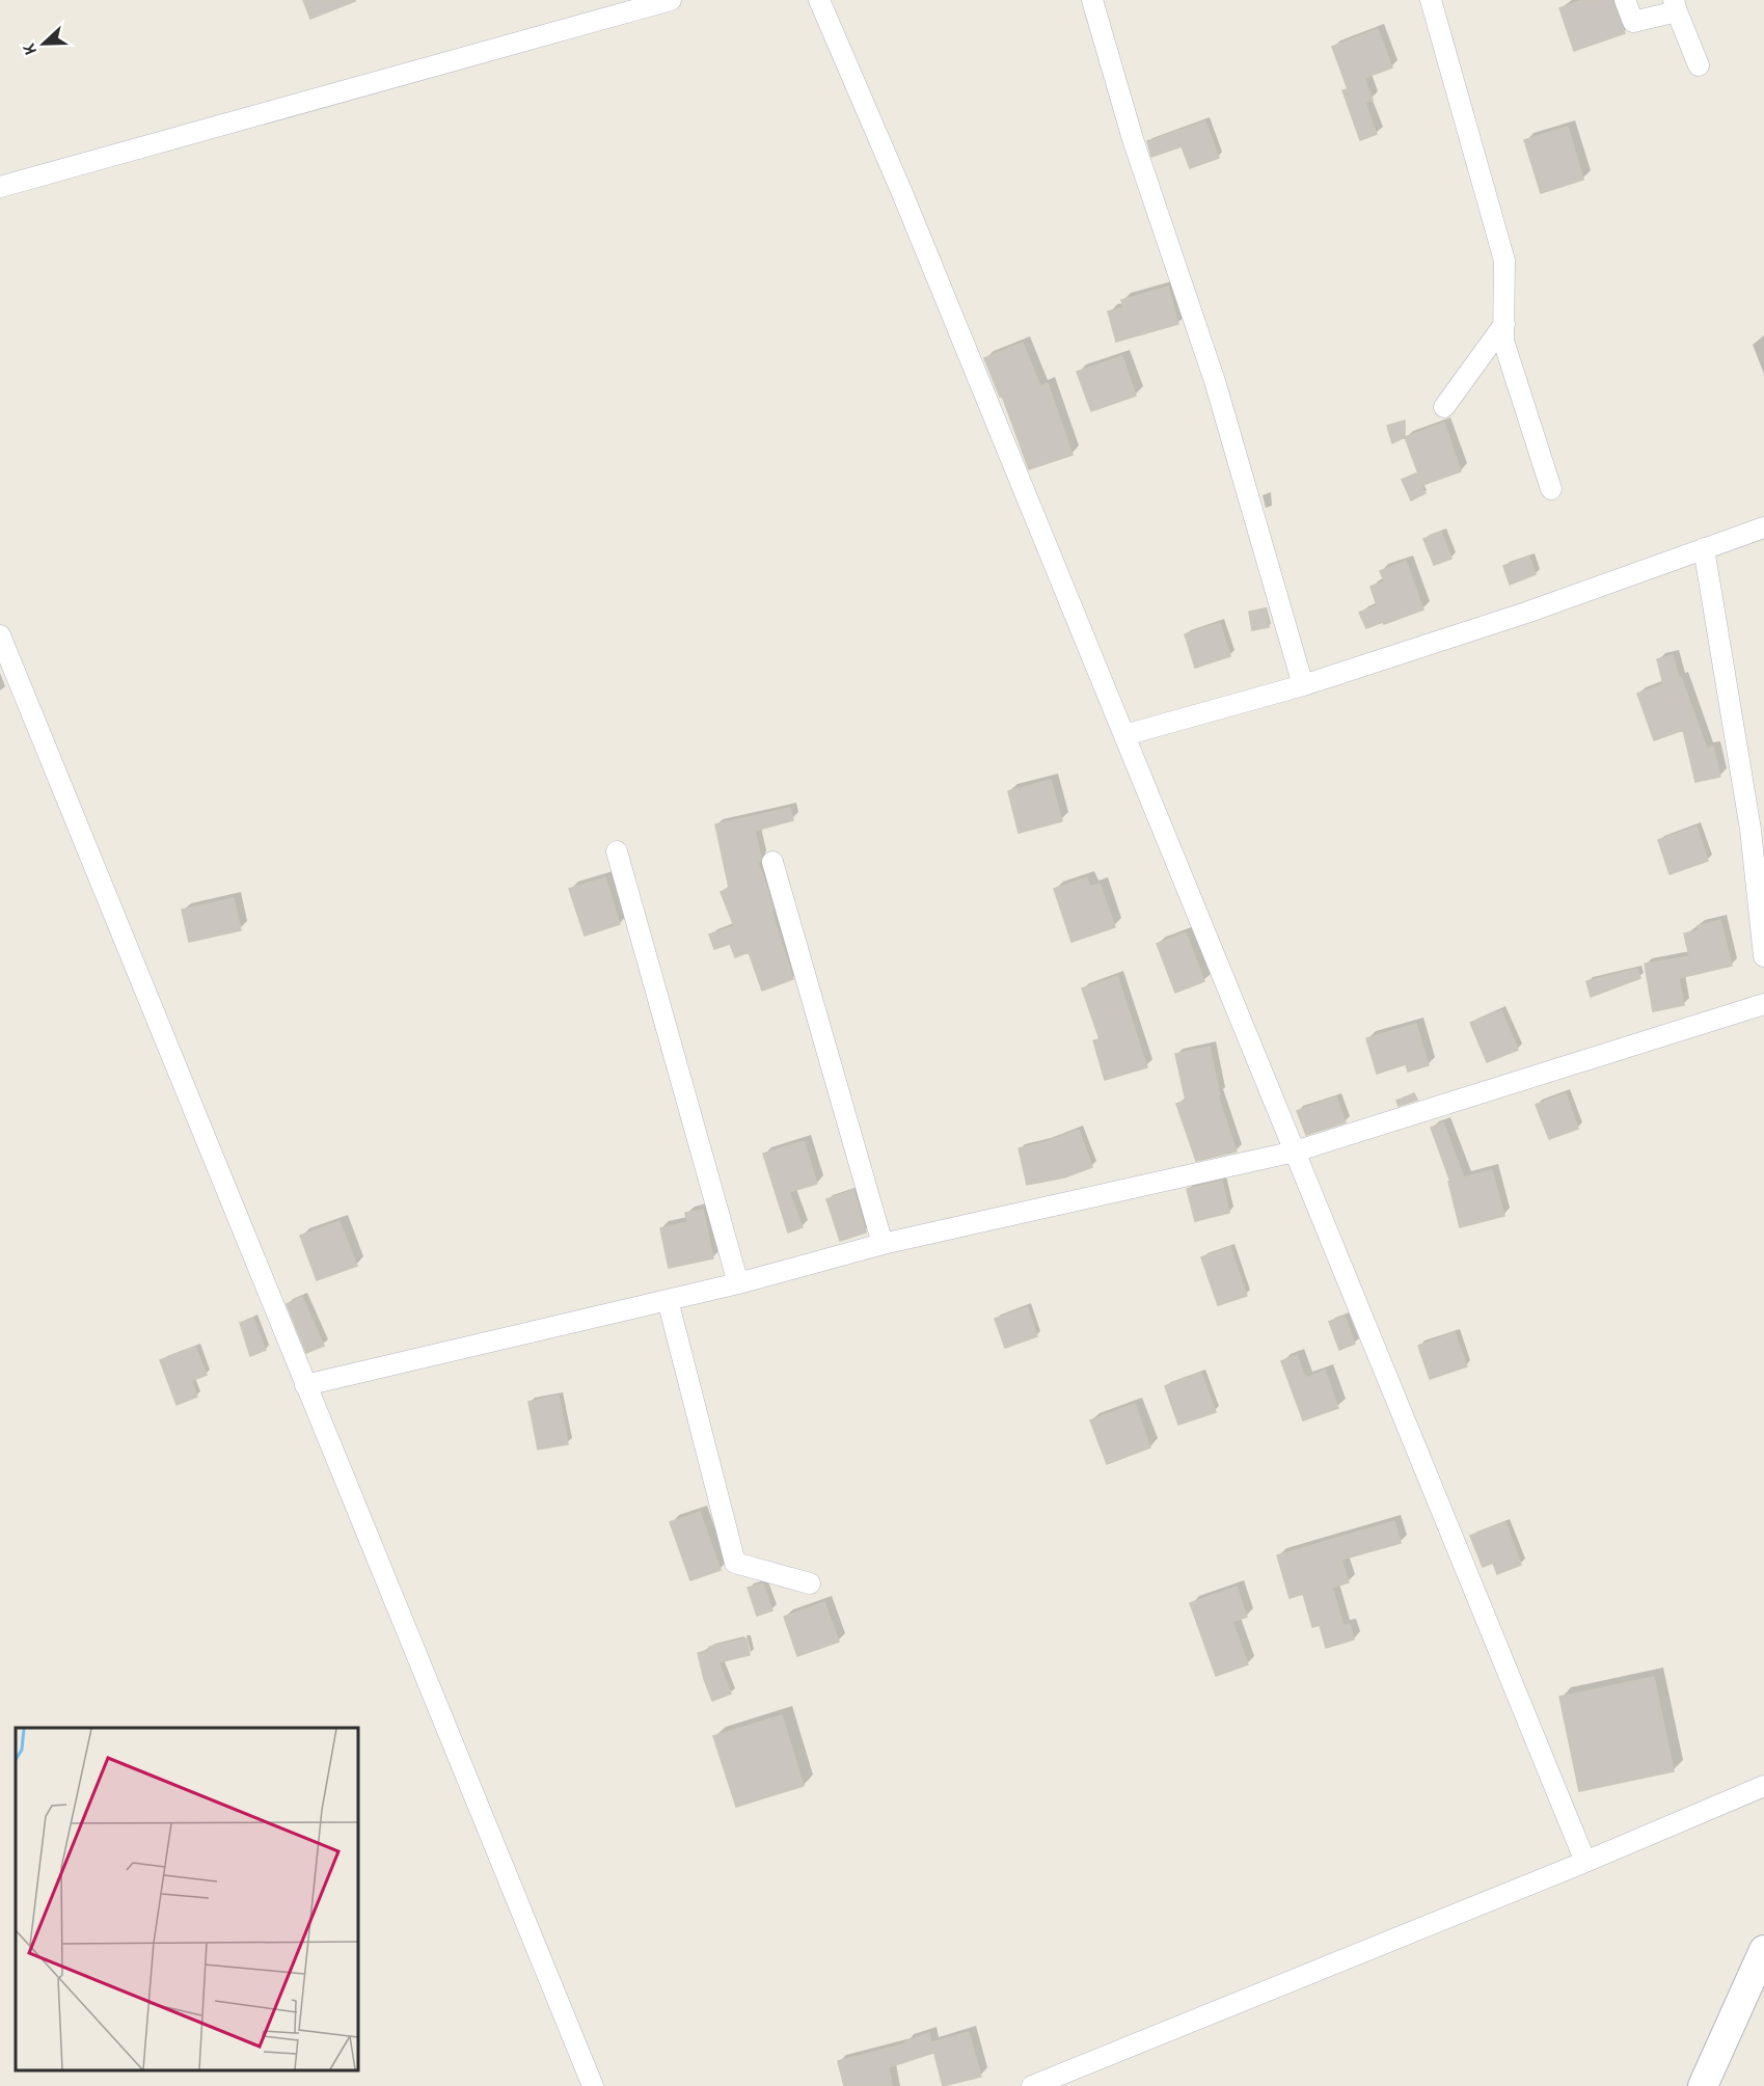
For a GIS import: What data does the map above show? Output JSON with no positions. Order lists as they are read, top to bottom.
{
  "north": "left"
}
